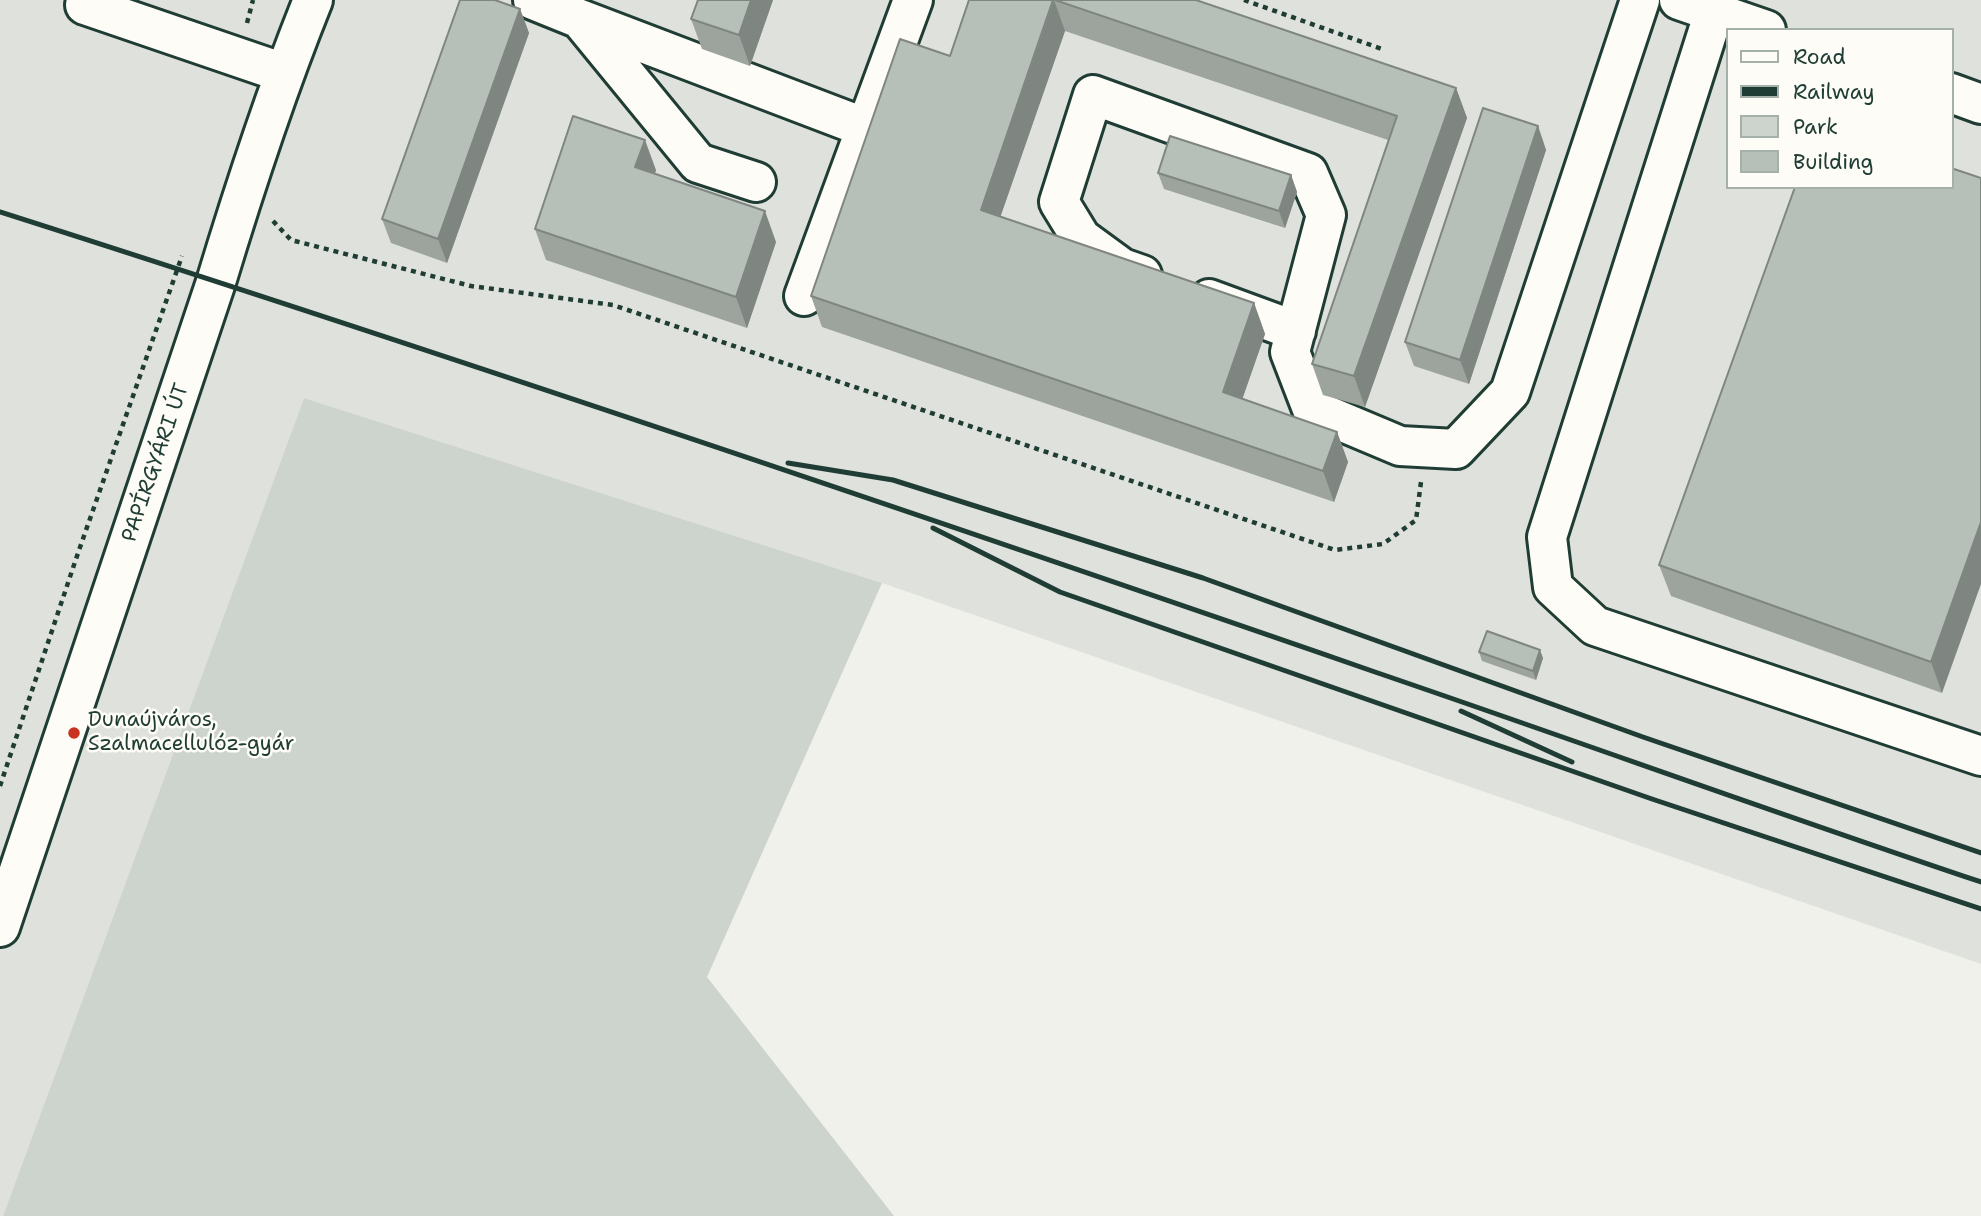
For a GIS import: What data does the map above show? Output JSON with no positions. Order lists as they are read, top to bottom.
{
  "streets": {
    "street": ["PAPÍRGYÁRI ÚT"]
  },
  "places": ["Dunaújváros, Szalmacellulóz-gyár"],
  "legend": [
    "Road",
    "Railway",
    "Park",
    "Building"
  ]
}
